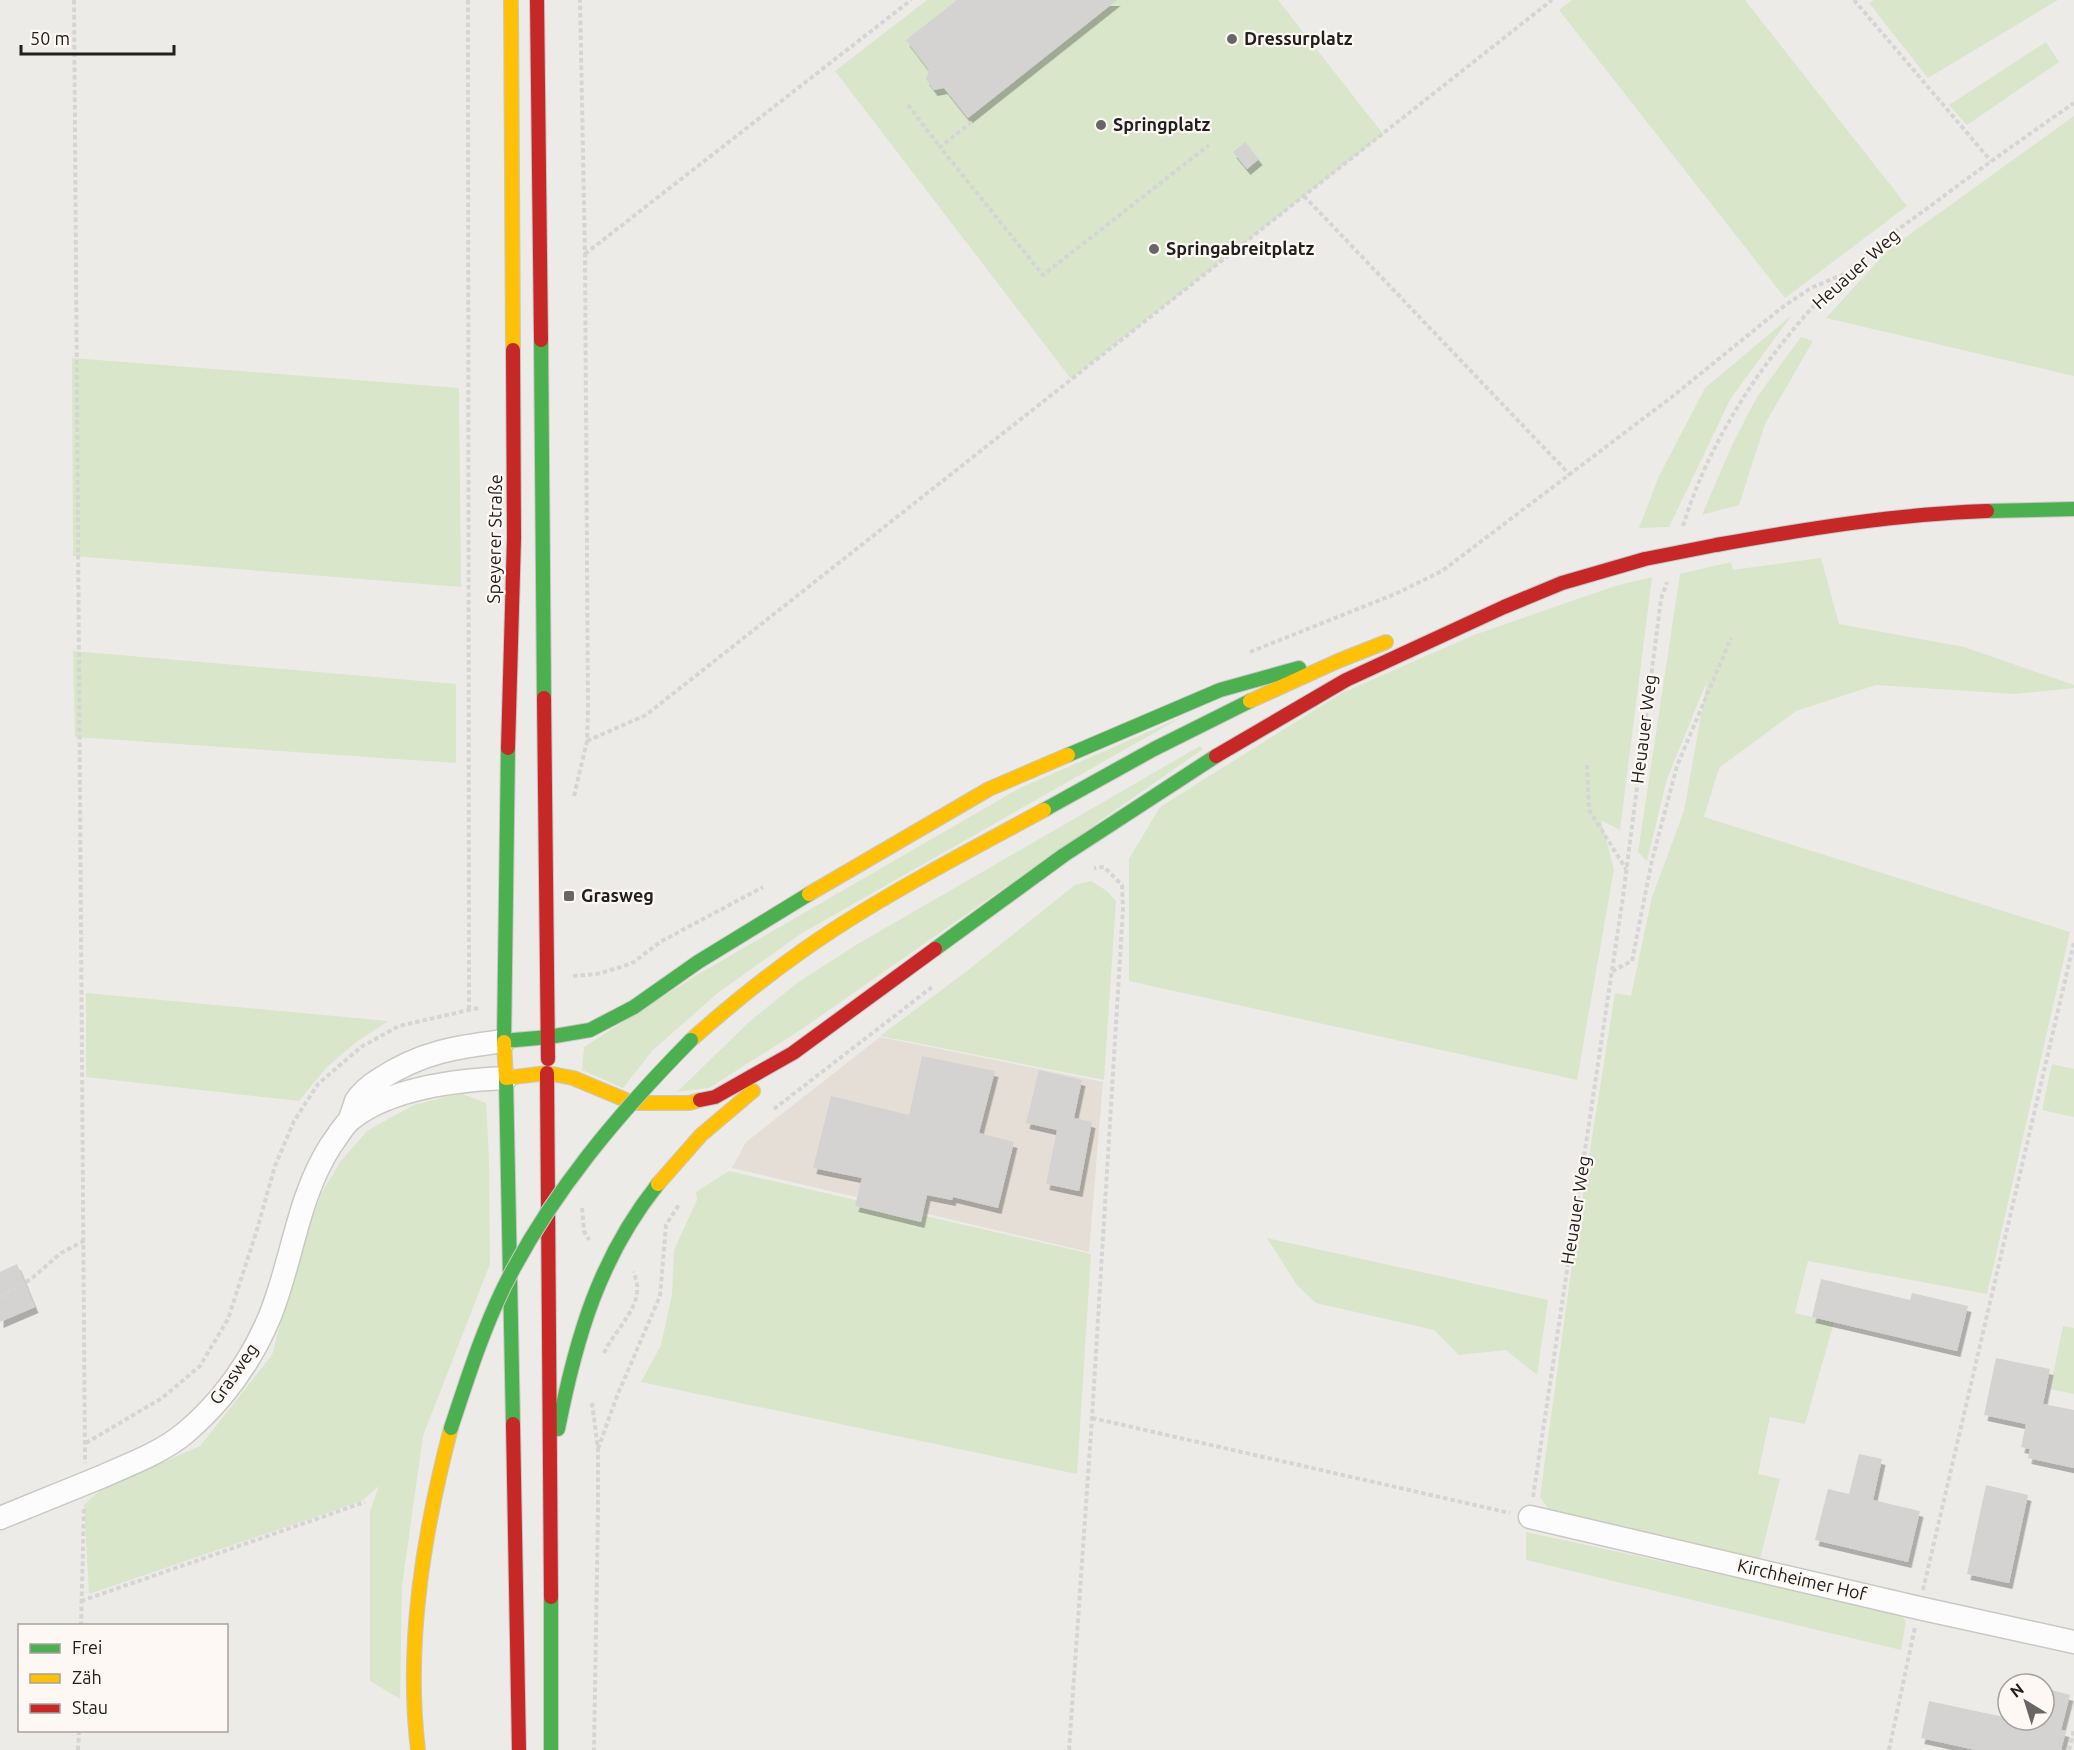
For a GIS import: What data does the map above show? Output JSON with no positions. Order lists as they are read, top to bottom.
{
  "streets": {
    "main road": ["Speyerer Straße"],
    "street": ["Grasweg", "Kirchheimer Hof"],
    "path": ["Heuauer Weg"]
  },
  "crossings": [
    ["Heuauer Weg", "Kirchheimer Hof"],
    ["Speyerer Straße", "Grasweg"]
  ],
  "places": {
    "other": ["Dressurplatz", "Springplatz", "Springabreitplatz"],
    "transit": ["Grasweg"]
  },
  "legend": ["Frei", "Zäh", "Stau"],
  "scale_bar": "50 m",
  "north": "top left"
}
